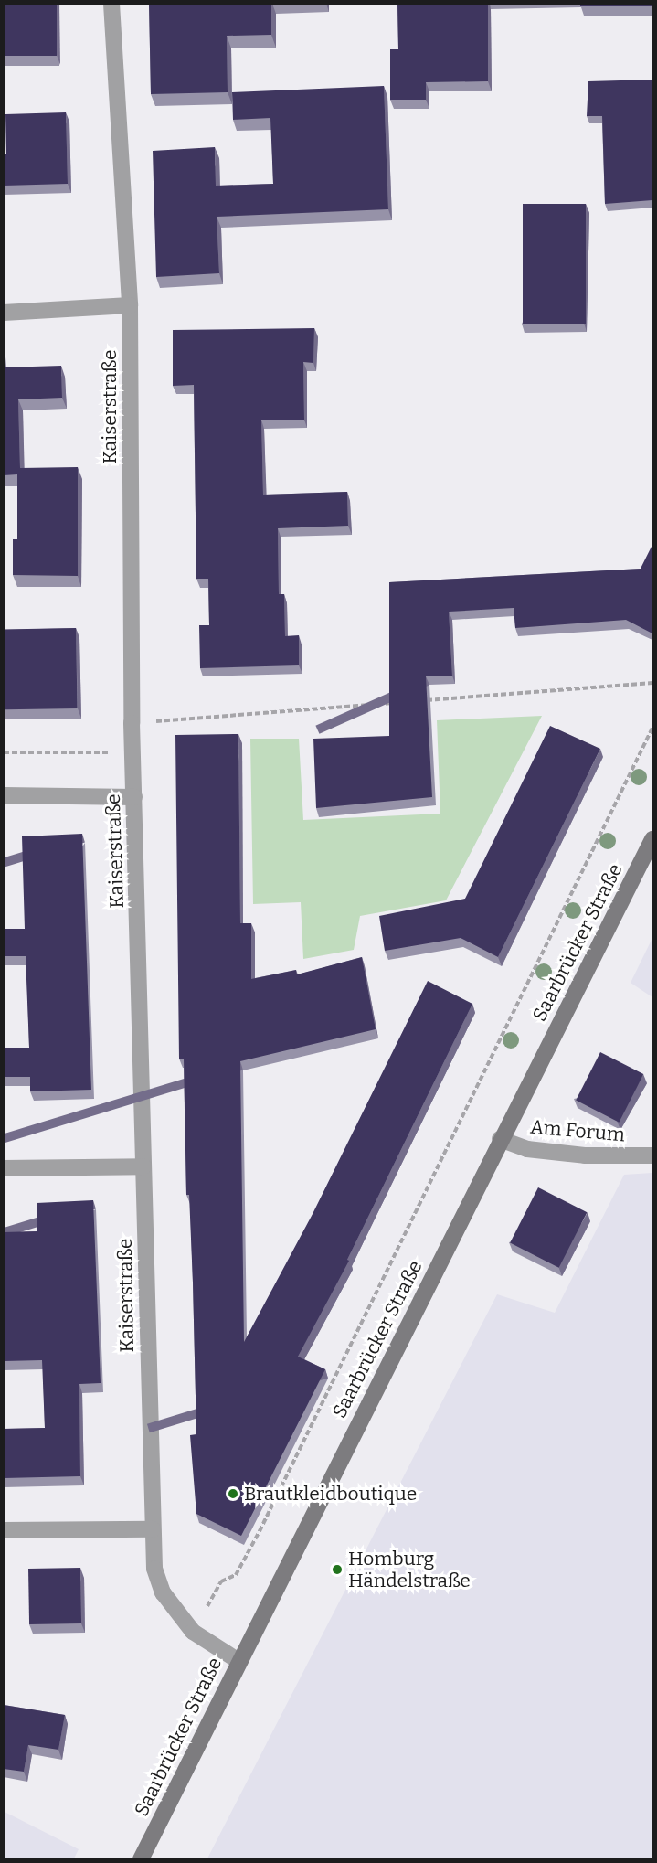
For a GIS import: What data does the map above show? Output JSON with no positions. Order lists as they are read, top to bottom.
{
  "streets": {
    "main road": ["Saarbrücker Straße"],
    "street": ["Kaiserstraße", "Am Forum"]
  },
  "crossings": [
    ["Kaiserstraße", "Saarbrücker Straße"],
    ["Saarbrücker Straße", "Am Forum"]
  ],
  "places": ["Brautkleidboutique", "Homburg Händelstraße"]
}
